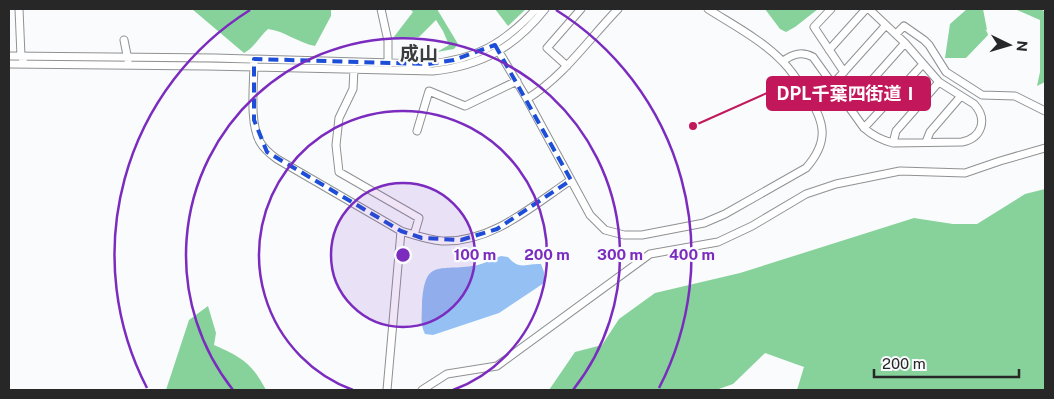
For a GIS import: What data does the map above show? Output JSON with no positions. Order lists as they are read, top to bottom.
{
  "districts": ["成山"],
  "places": ["DPL千葉四街道Ⅰ"],
  "scale_bar": "200 m",
  "north": "right",
  "rings": [
    "100 m",
    "200 m",
    "300 m",
    "400 m"
  ]
}
